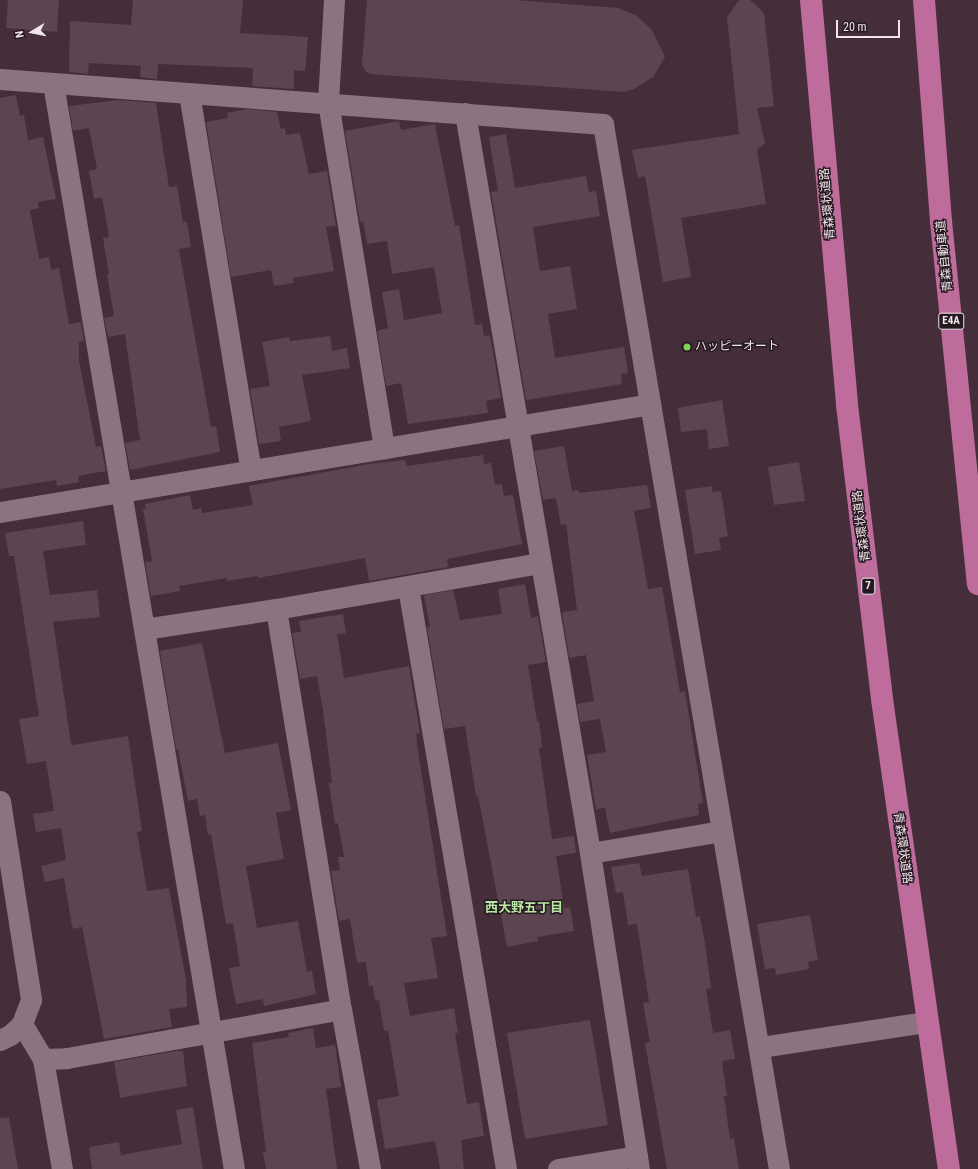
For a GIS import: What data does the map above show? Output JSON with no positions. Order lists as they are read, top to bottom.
{
  "streets": {
    "highway": [
      "青森環状道路",
      "青森自動車道",
      "E4A",
      "7"
    ]
  },
  "districts": ["西大野五丁目"],
  "places": ["ハッピーオート"],
  "scale_bar": "20 m",
  "north": "left"
}
